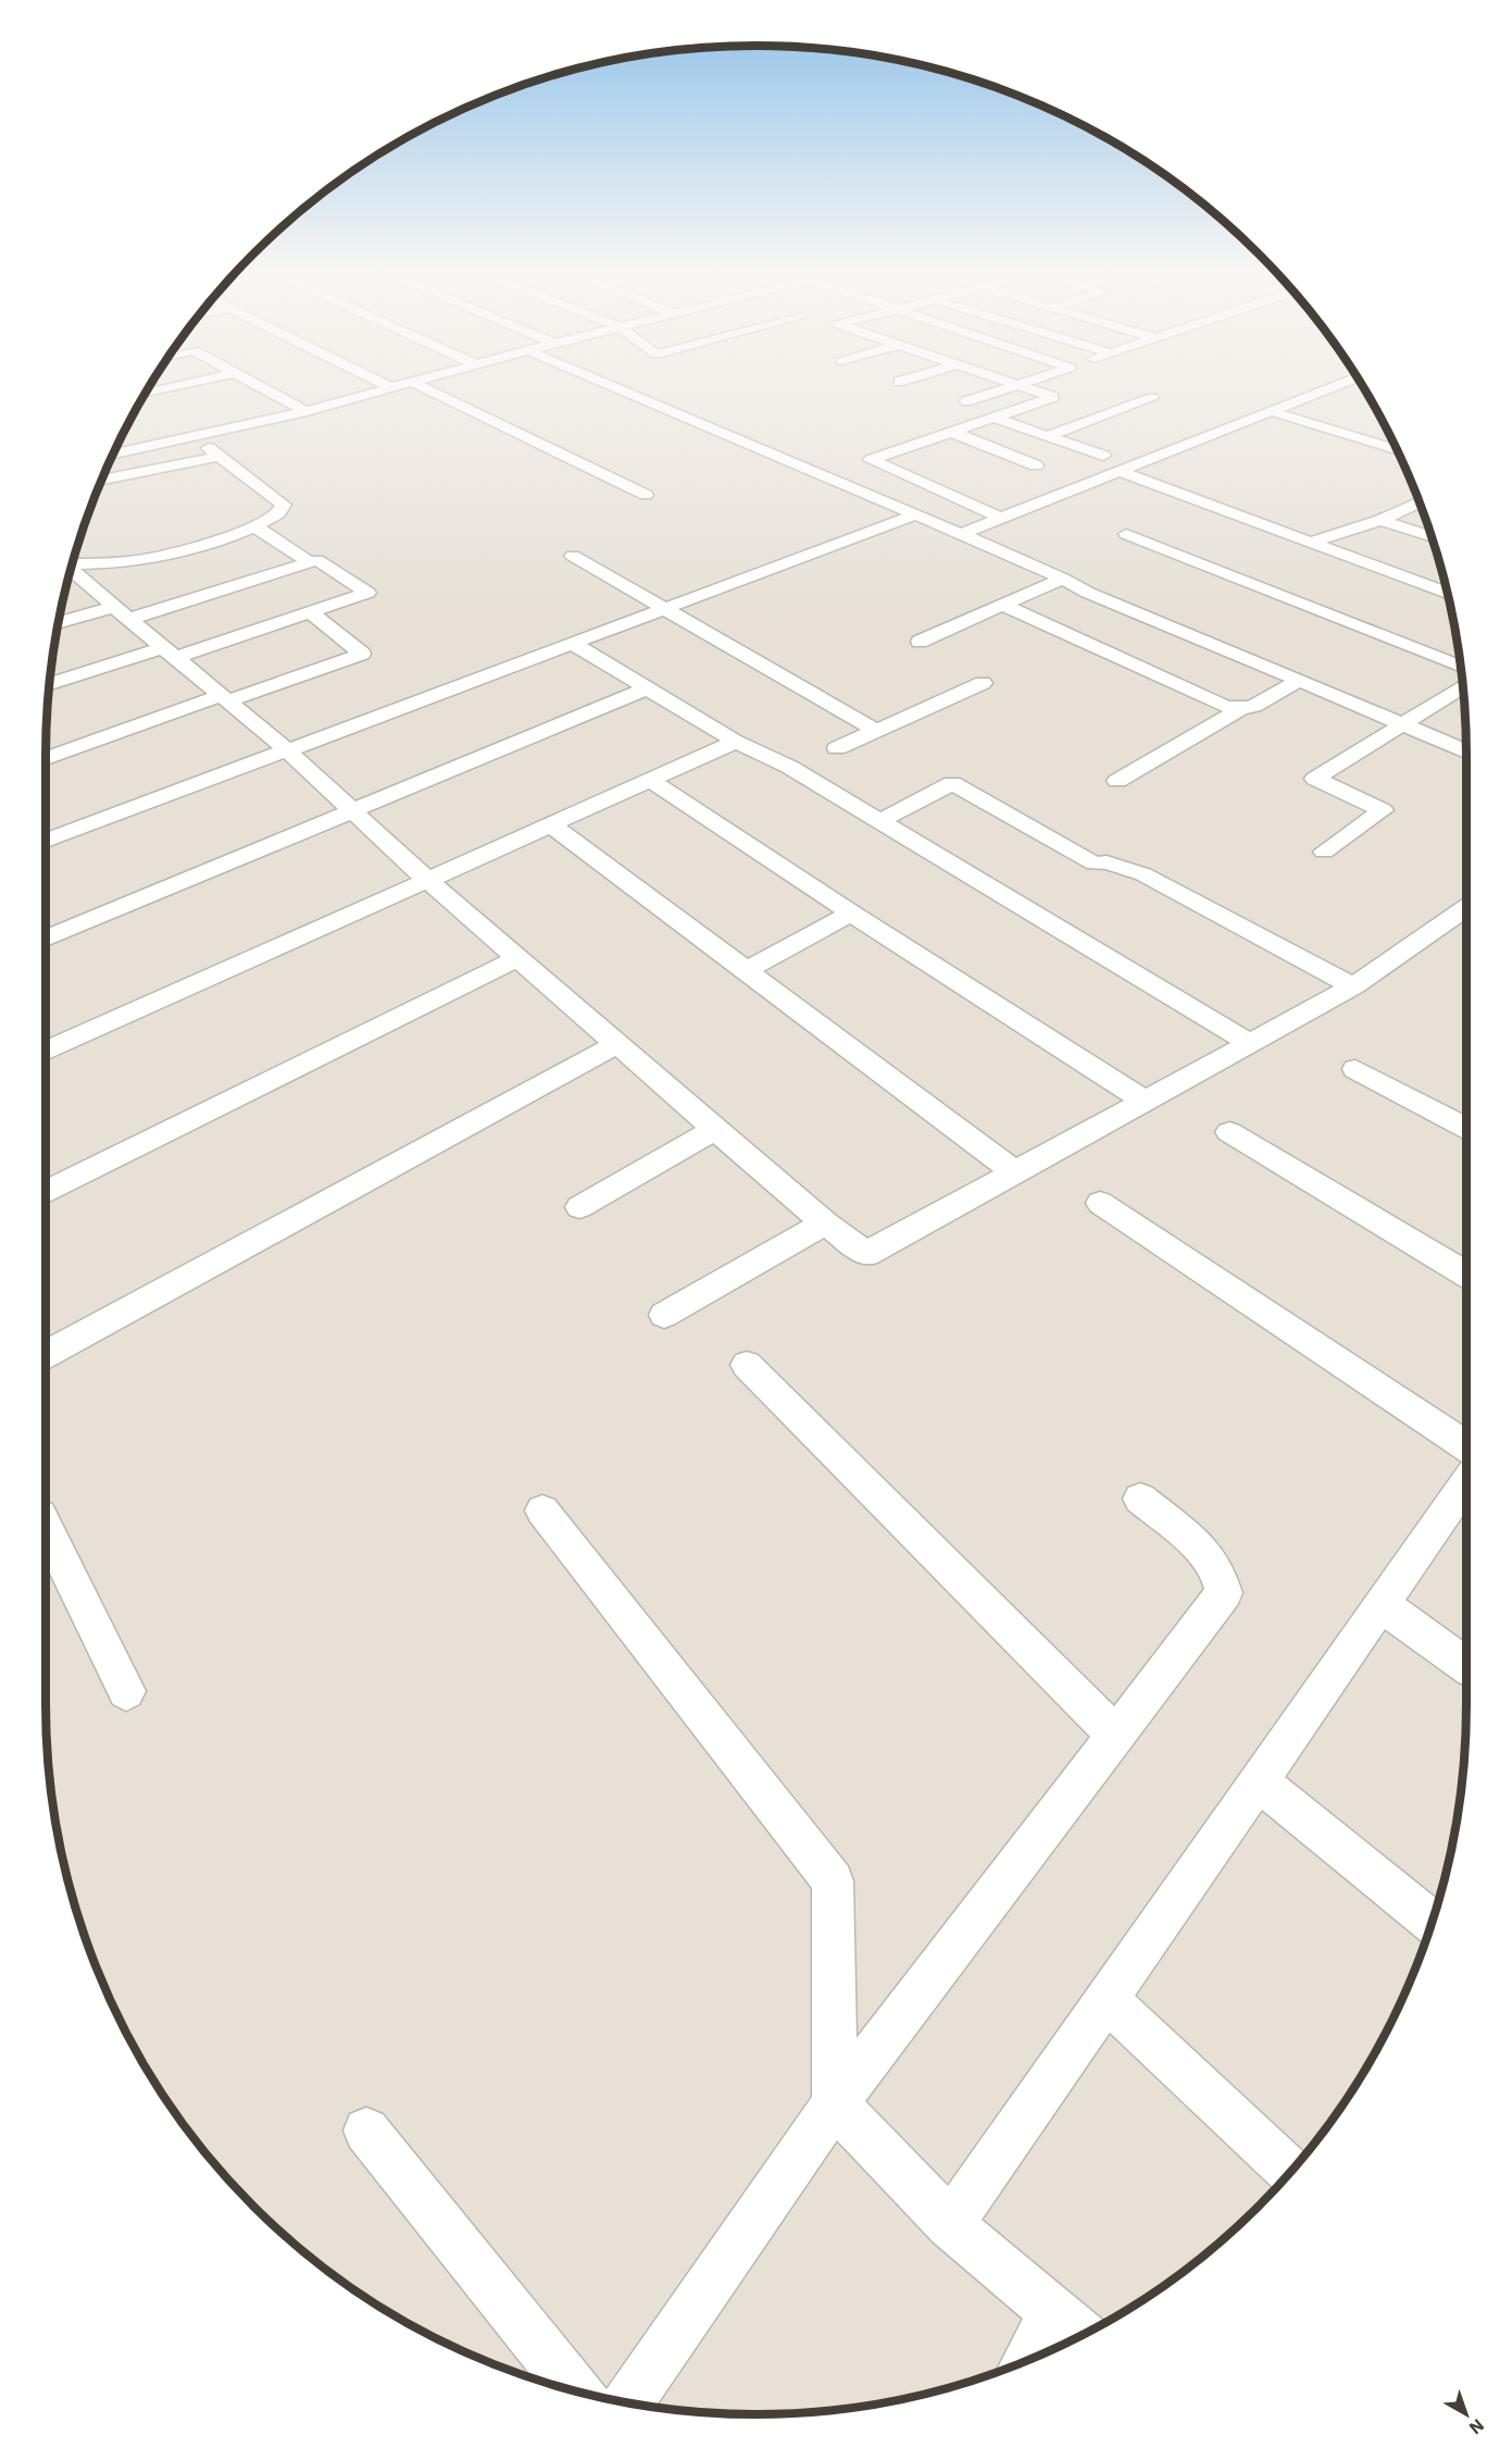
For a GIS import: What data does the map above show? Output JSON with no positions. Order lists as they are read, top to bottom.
{
  "north": "bottom right"
}
